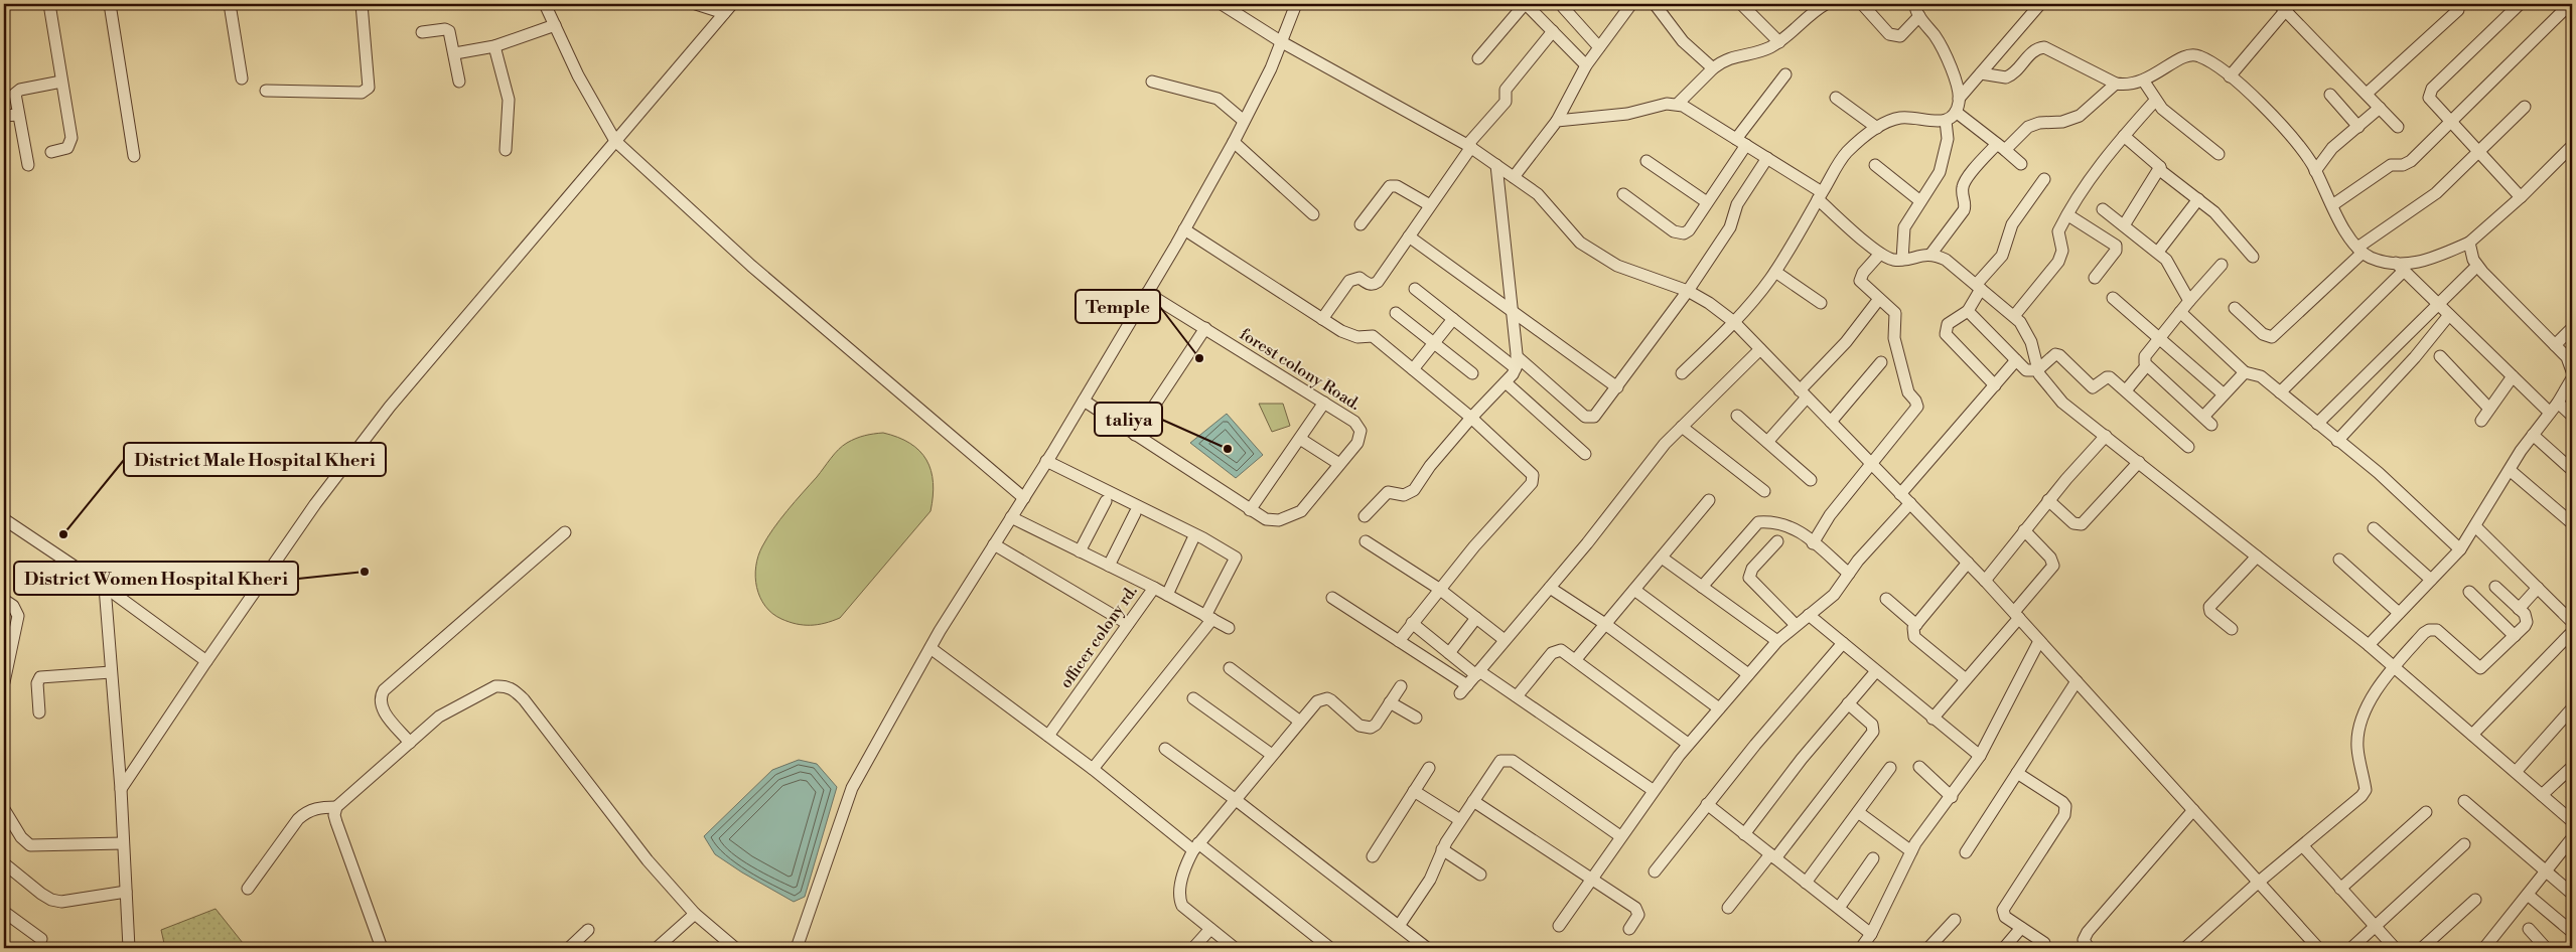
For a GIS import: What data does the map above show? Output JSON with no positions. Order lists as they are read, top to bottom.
{
  "streets": {
    "street": ["forest colony Road.", "officer colony rd."]
  },
  "places": [
    "Temple",
    "taliya",
    "District Male Hospital Kheri",
    "District Women Hospital Kheri"
  ]
}
